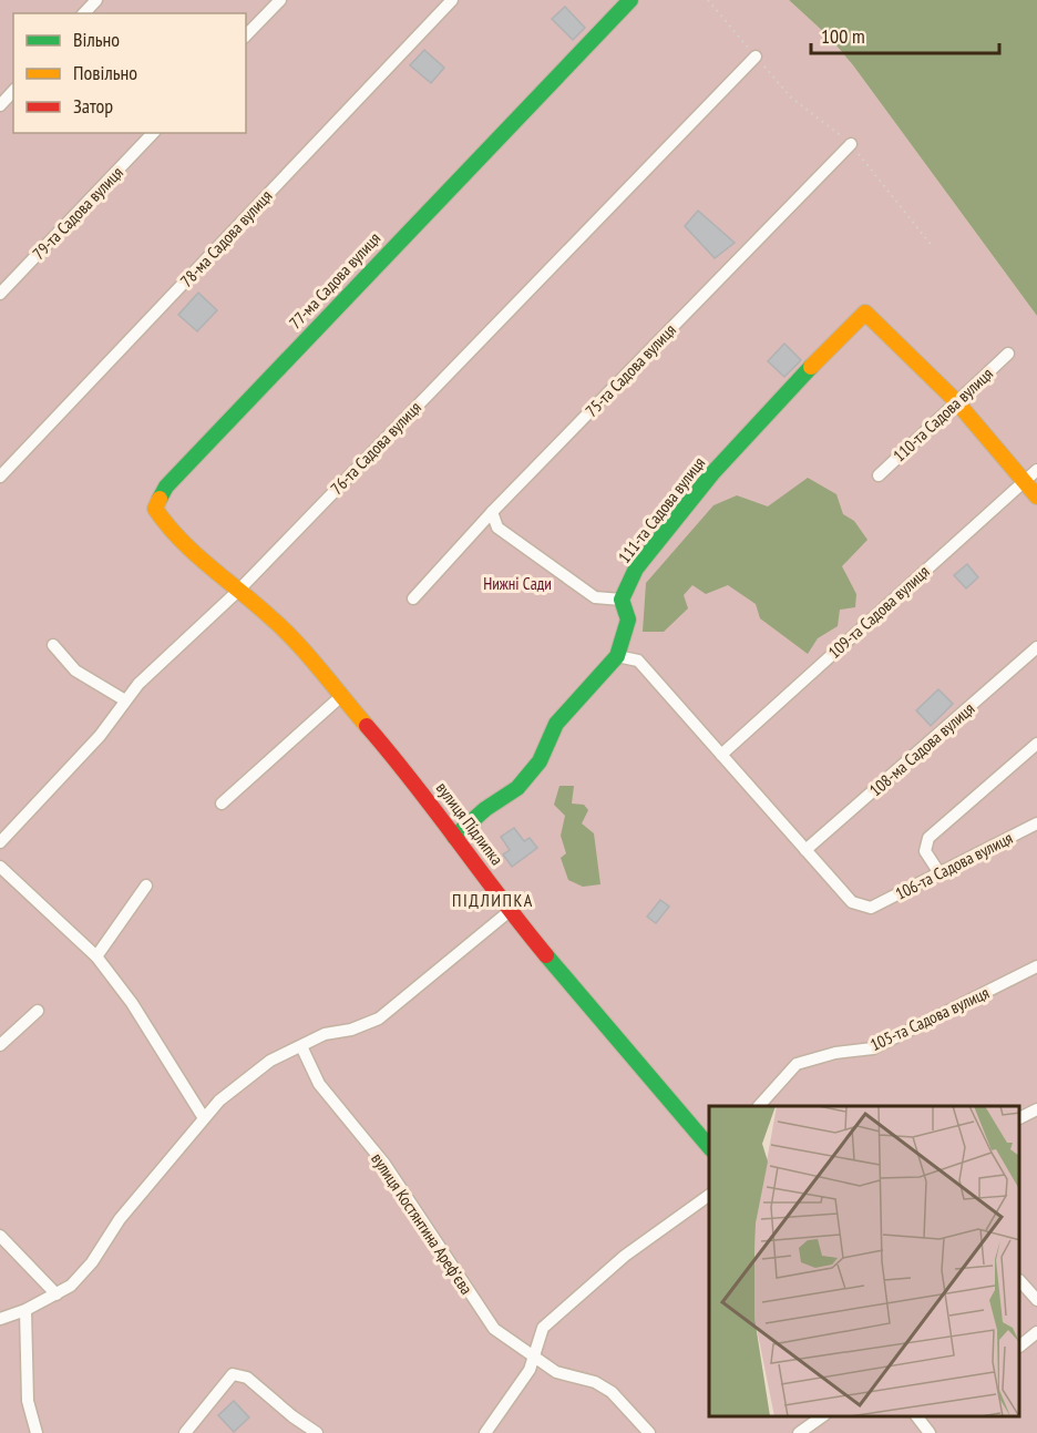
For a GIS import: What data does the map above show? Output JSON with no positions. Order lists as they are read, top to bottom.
{
  "streets": {
    "street": [
      "79-та Садова вулиця",
      "78-ма Садова вулиця",
      "77-ма Садова вулиця",
      "75-та Садова вулиця",
      "110-та Садова вулиця",
      "76-та Садова вулиця",
      "111-та Садова вулиця",
      "109-та Садова вулиця",
      "108-ма Садова вулиця",
      "вулиця Підлипка",
      "106-та Садова вулиця",
      "105-та Садова вулиця",
      "вулиця Костянтина Арефʼєва"
    ]
  },
  "crossings": [
    ["77-ма Садова вулиця", "76-та Садова вулиця"],
    ["77-ма Садова вулиця", "вулиця Підлипка"],
    ["110-та Садова вулиця", "111-та Садова вулиця"],
    ["76-та Садова вулиця", "вулиця Підлипка"],
    ["108-ма Садова вулиця", "106-та Садова вулиця"]
  ],
  "districts": ["ПІДЛИПКА"],
  "parks": ["Нижні Сади"],
  "legend": ["Вільно", "Повільно", "Затор"],
  "scale_bar": "100 m"
}
